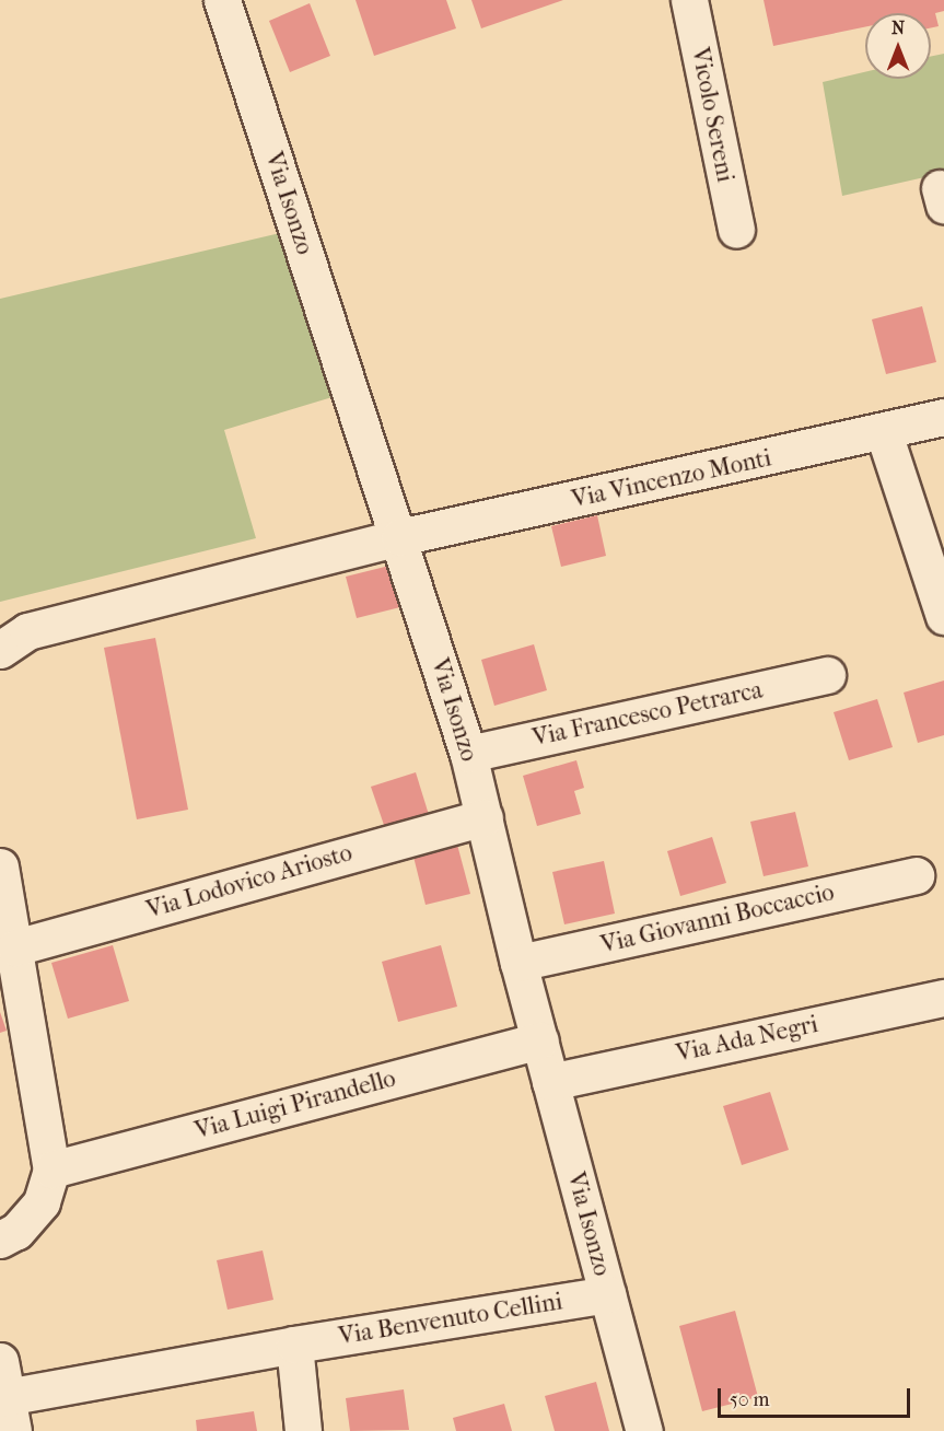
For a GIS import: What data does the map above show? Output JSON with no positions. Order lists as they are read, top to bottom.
{
  "streets": {
    "street": [
      "Vicolo Sereni",
      "Via Isonzo",
      "Via Vincenzo Monti",
      "Via Francesco Petrarca",
      "Via Lodovico Ariosto",
      "Via Giovanni Boccaccio",
      "Via Ada Negri",
      "Via Luigi Pirandello",
      "Via Benvenuto Cellini"
    ]
  },
  "crossings": [
    ["Via Isonzo", "Via Vincenzo Monti"],
    ["Via Isonzo", "Via Francesco Petrarca"],
    ["Via Isonzo", "Via Lodovico Ariosto"],
    ["Via Isonzo", "Via Giovanni Boccaccio"],
    ["Via Isonzo", "Via Ada Negri"],
    ["Via Isonzo", "Via Luigi Pirandello"],
    ["Via Isonzo", "Via Benvenuto Cellini"]
  ],
  "scale_bar": "50 m",
  "north": "top"
}
